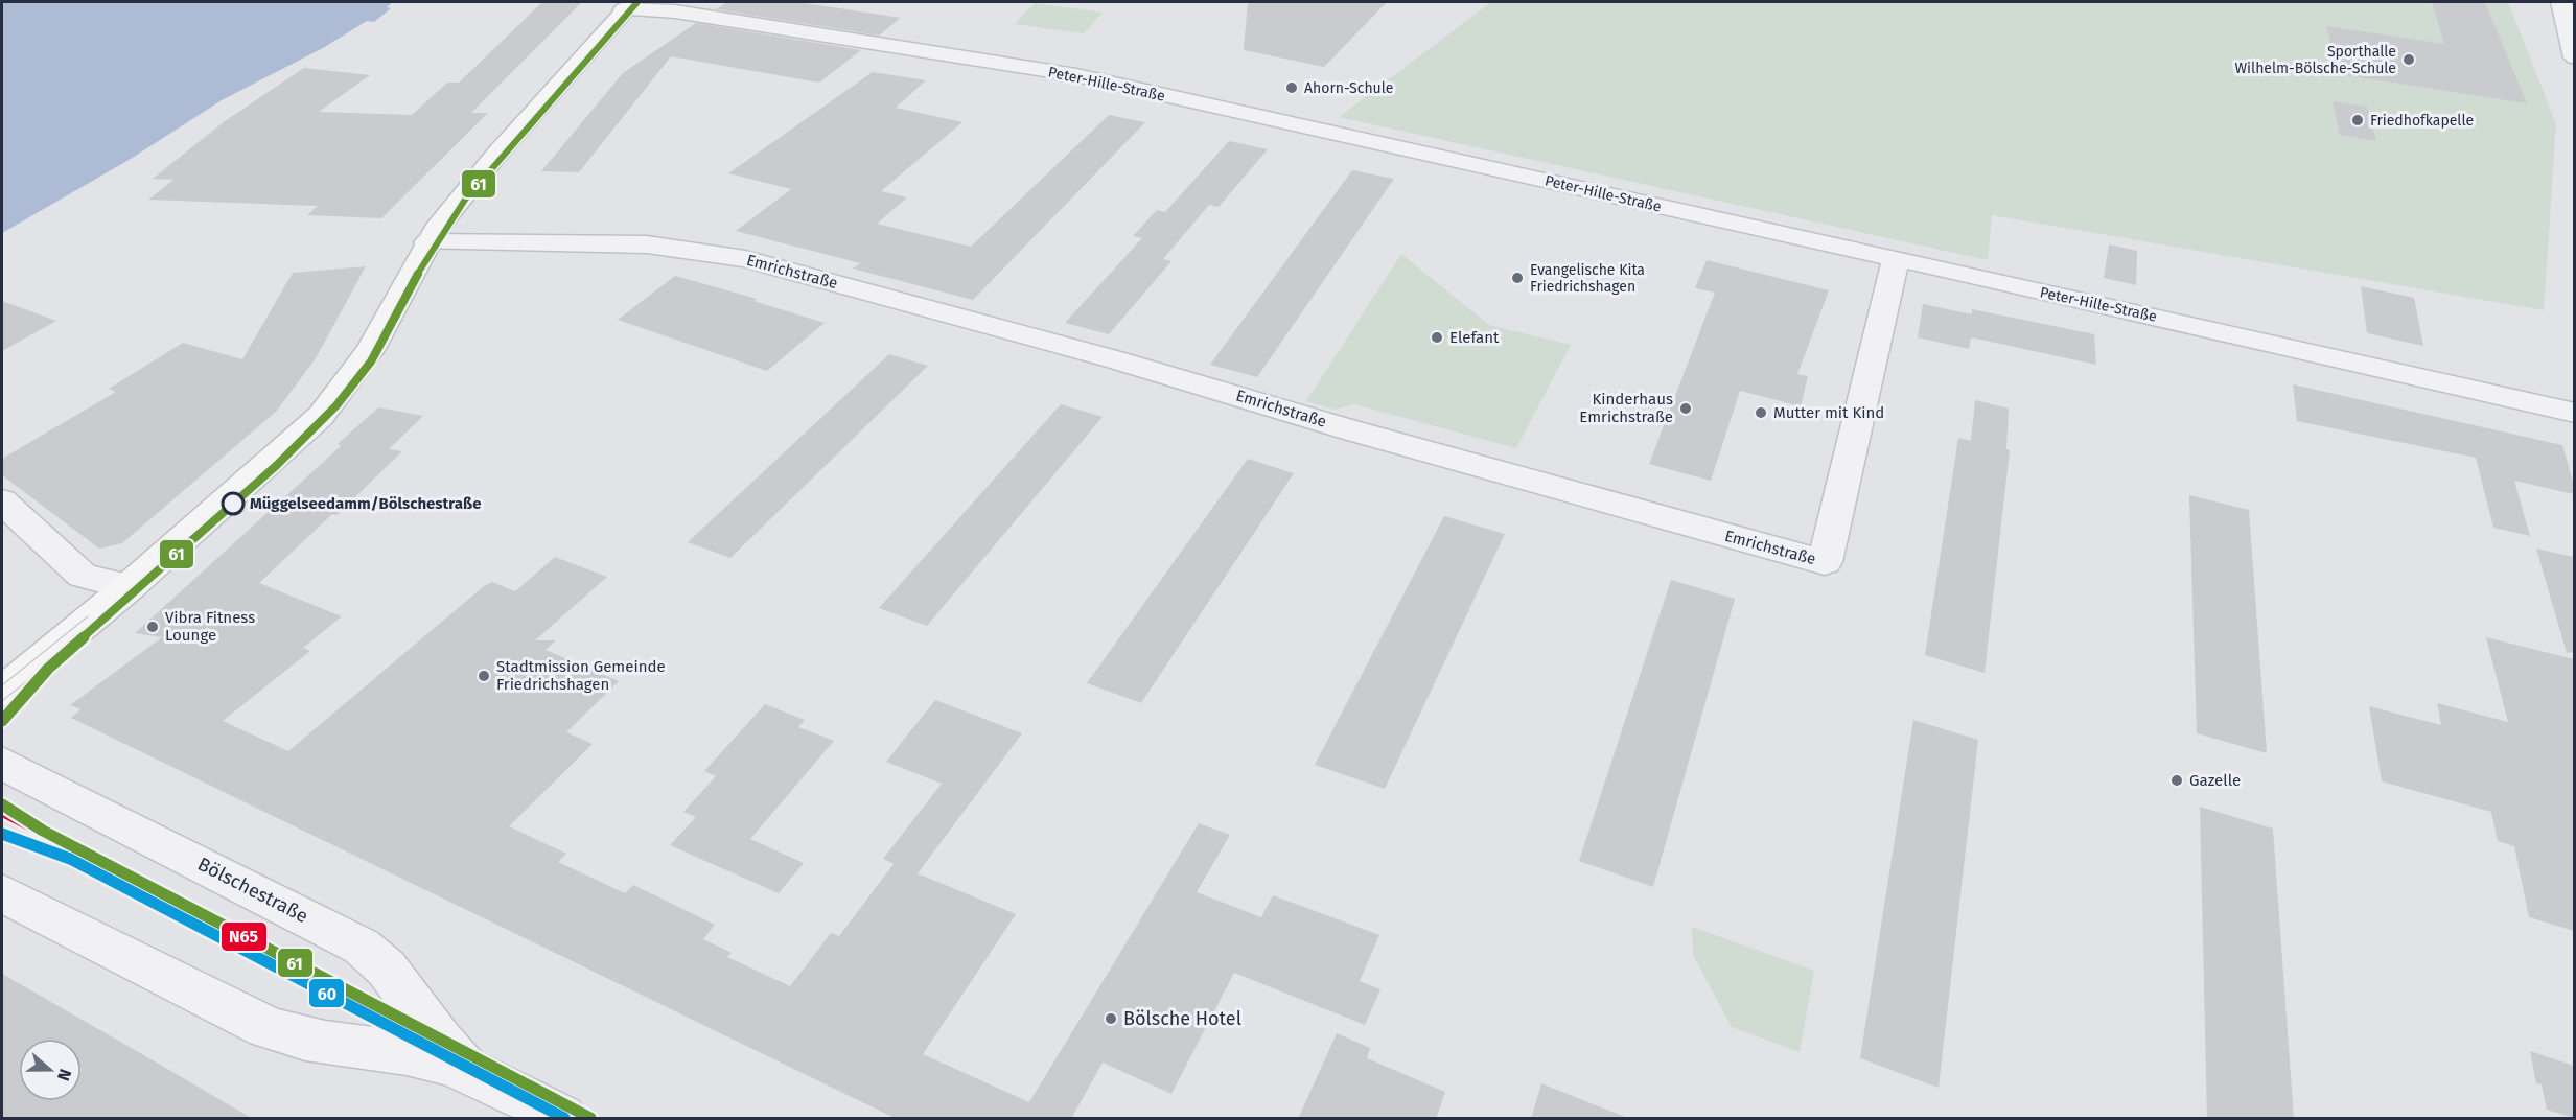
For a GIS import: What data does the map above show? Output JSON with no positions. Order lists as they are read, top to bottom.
{
  "streets": {
    "street": ["Peter-Hille-Straße", "Emrichstraße", "Bölschestraße"]
  },
  "crossings": [
    ["Peter-Hille-Straße", "Emrichstraße"]
  ],
  "places": [
    "Sporthalle Wilhelm-Bölsche-Schule",
    "Ahorn-Schule",
    "Friedhofkapelle",
    "Evangelische Kita Friedrichshagen",
    "Elefant",
    "Kinderhaus Emrichstraße",
    "Mutter mit Kind",
    "Müggelseedamm/Bölschestraße",
    "Vibra Fitness Lounge",
    "Stadtmission Gemeinde Friedrichshagen",
    "Gazelle",
    "Bölsche Hotel"
  ],
  "lines": ["transit line 61", "transit line N65", "transit line 60"],
  "north": "right"
}
